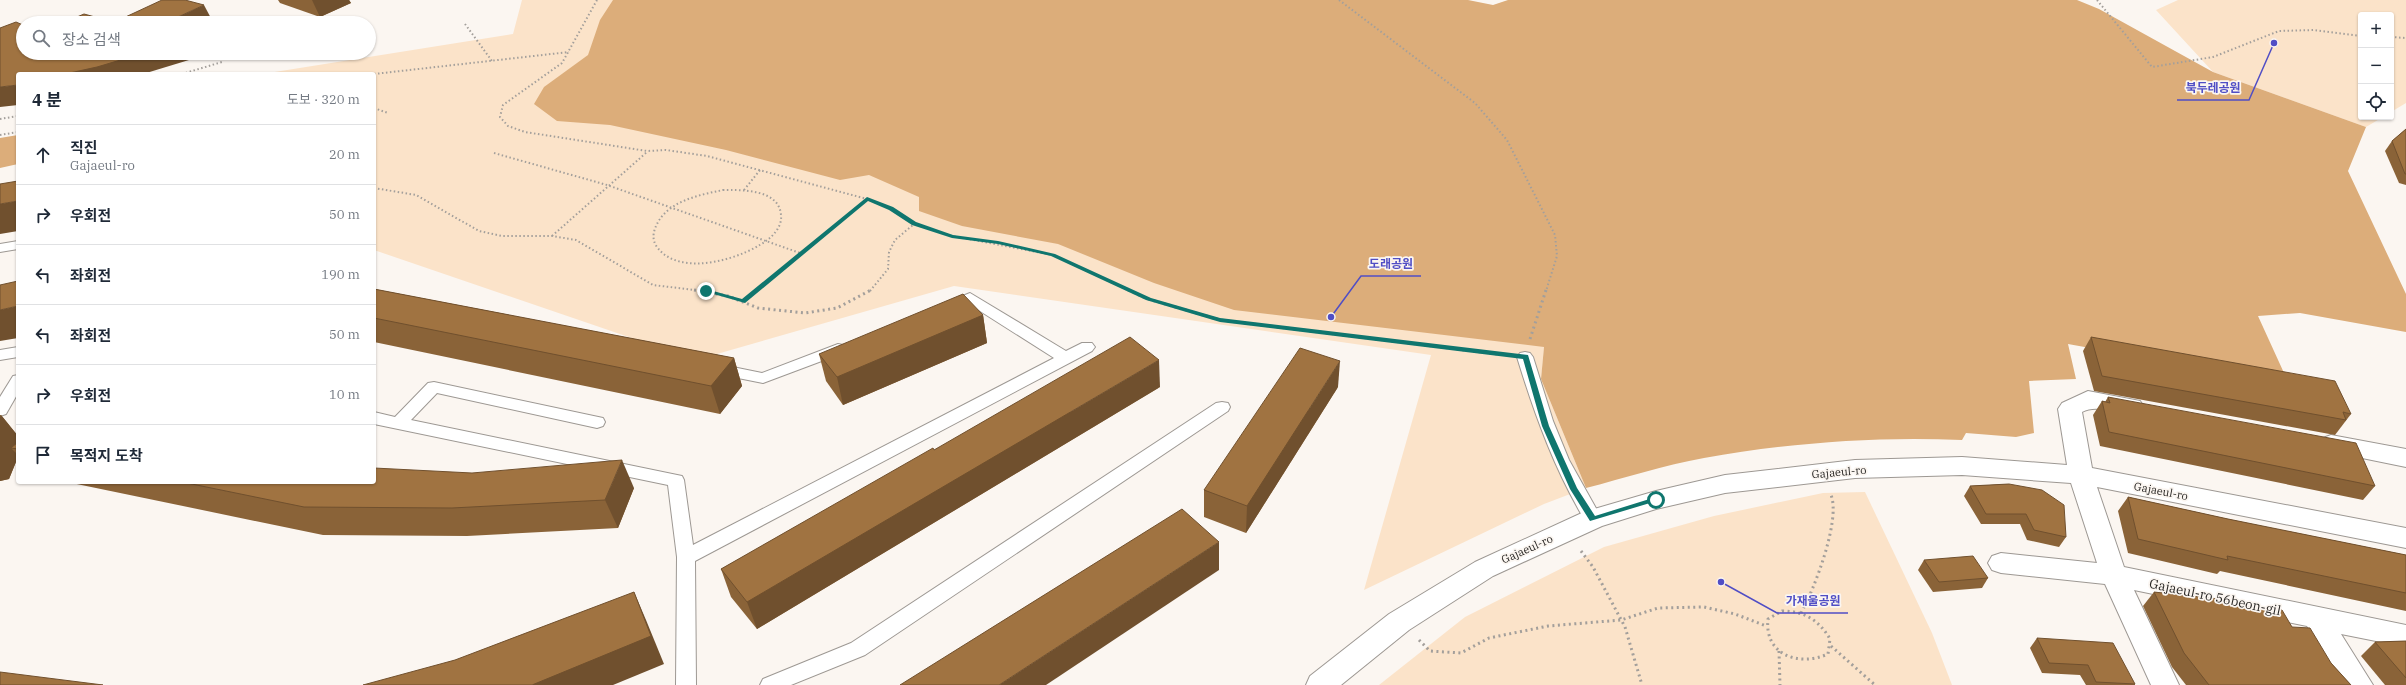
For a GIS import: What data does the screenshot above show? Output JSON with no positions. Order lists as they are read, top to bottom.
{
  "streets": {
    "street": ["Gajaeul-ro", "Gajaeul-ro 56beon-gil"]
  },
  "places": ["북두레공원", "도래공원", "가재울공원"],
  "page": {
    "map_buttons": ["+", "−"],
    "search": "장소 검색",
    "heading": ["4 분", "도보 · 320 m"],
    "list": [
      ["직진", "Gajaeul-ro", "20 m"],
      ["우회전", "50 m"],
      ["좌회전", "190 m"],
      ["좌회전", "50 m"],
      ["우회전", "10 m"],
      "목적지 도착"
    ]
  }
}
